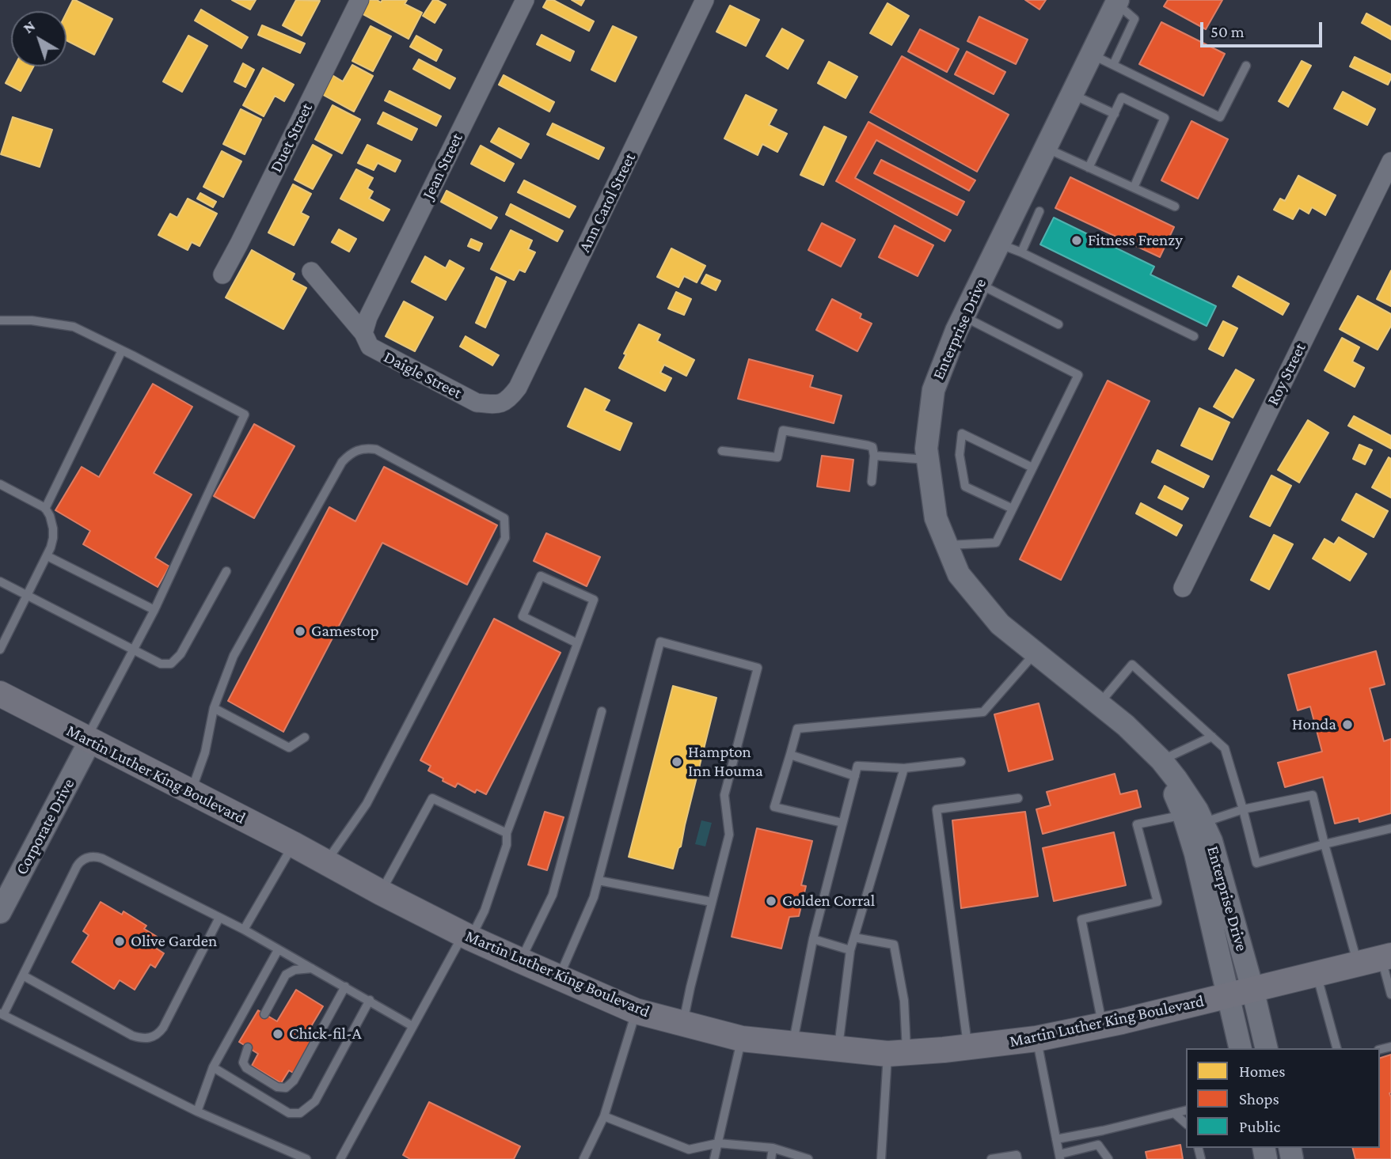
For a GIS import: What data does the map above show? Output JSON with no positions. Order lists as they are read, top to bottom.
{
  "streets": {
    "main road": ["Martin Luther King Boulevard"],
    "street": [
      "Duet Street",
      "Jean Street",
      "Ann Carol Street",
      "Enterprise Drive",
      "Roy Street",
      "Daigle Street",
      "Corporate Drive"
    ]
  },
  "crossings": [
    ["Jean Street", "Daigle Street"],
    ["Ann Carol Street", "Daigle Street"],
    ["Enterprise Drive", "Martin Luther King Boulevard"],
    ["Martin Luther King Boulevard", "Corporate Drive"]
  ],
  "places": [
    "Fitness Frenzy",
    "Gamestop",
    "Honda",
    "Hampton Inn Houma",
    "Golden Corral",
    "Olive Garden",
    "Chick-fil-A"
  ],
  "legend": ["Homes", "Shops", "Public"],
  "scale_bar": "50 m",
  "north": "top left"
}
